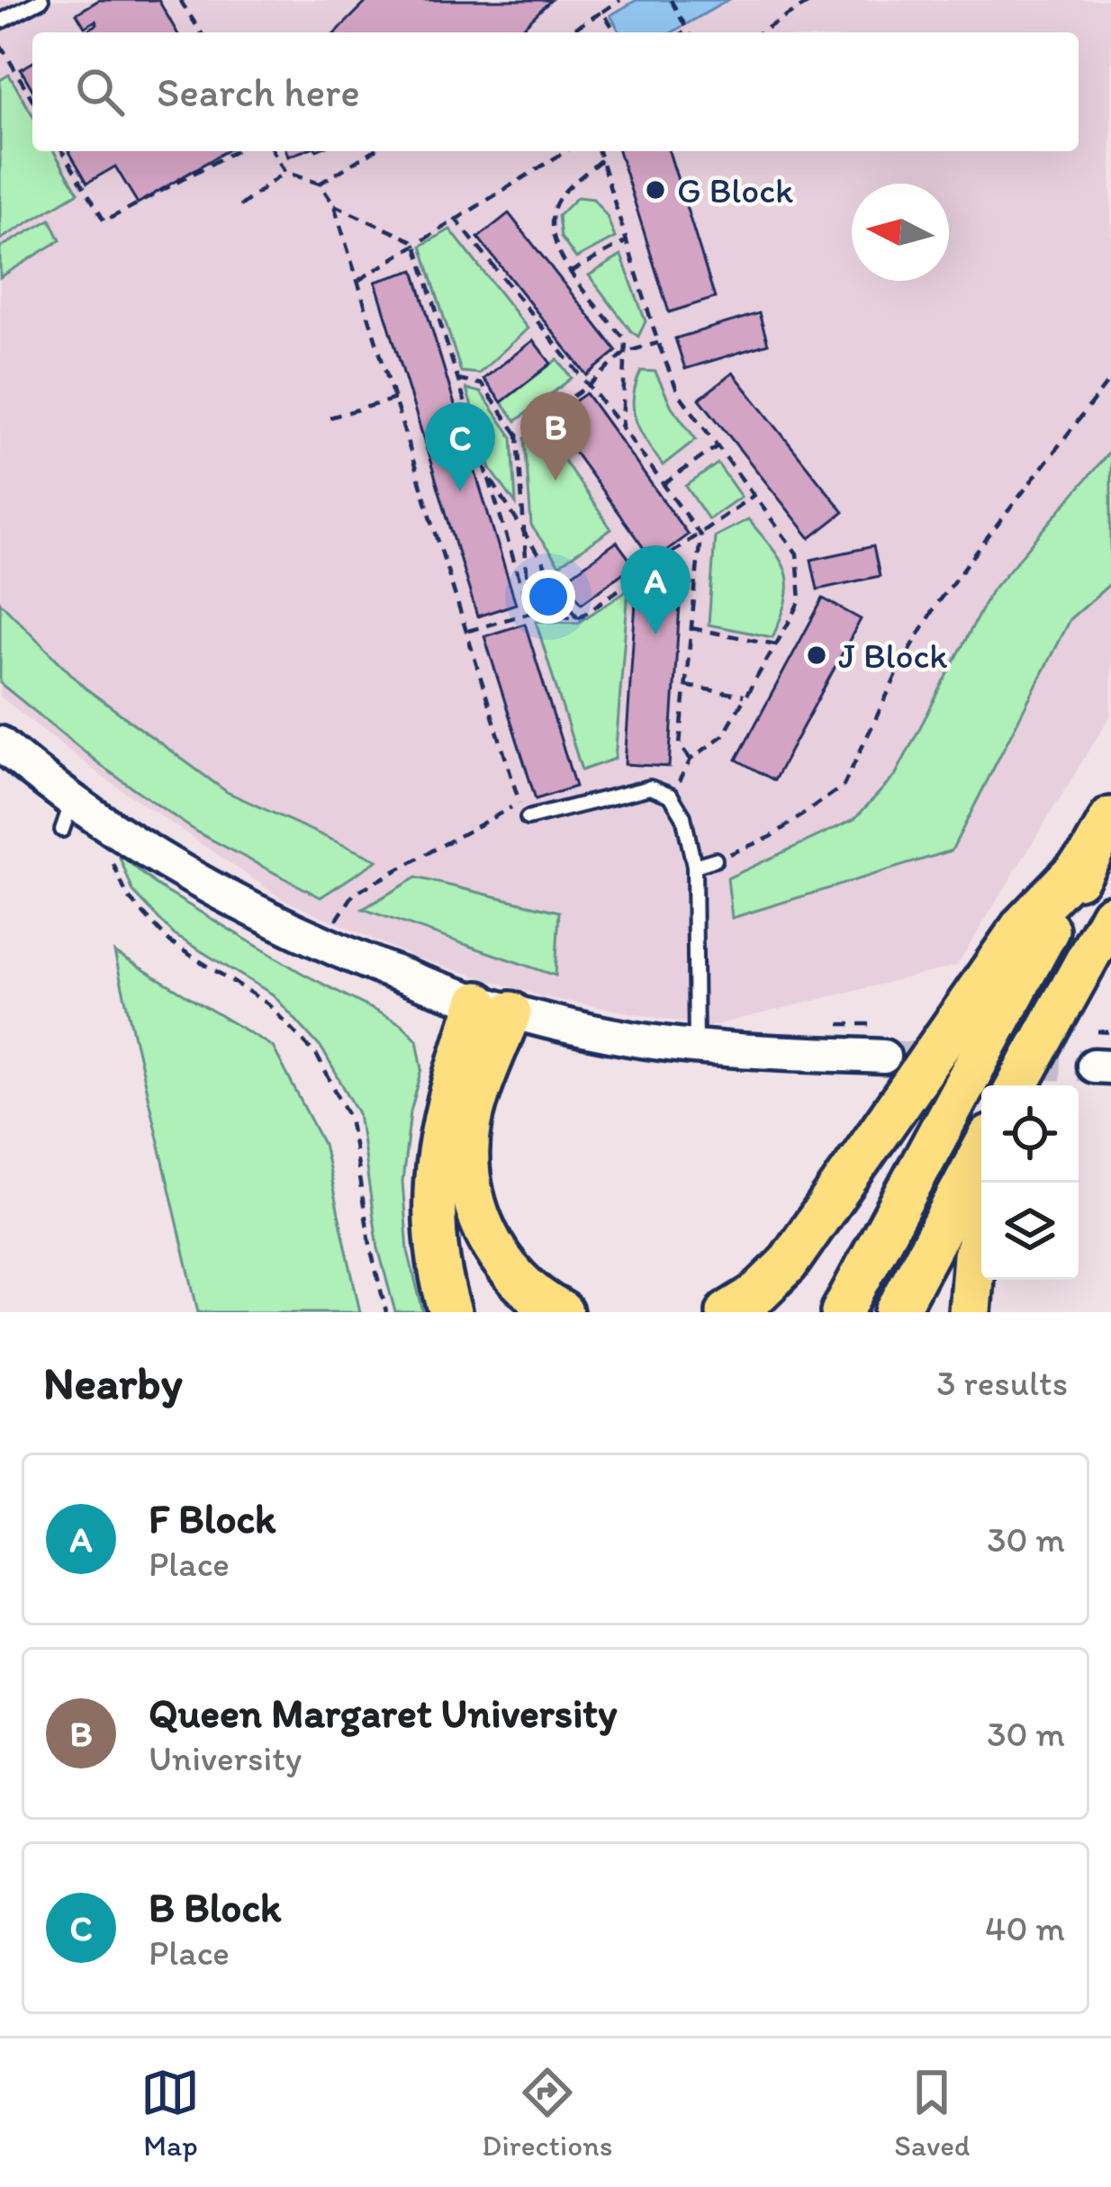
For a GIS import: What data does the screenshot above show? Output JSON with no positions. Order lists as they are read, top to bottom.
{
  "places": ["G Block", "J Block"],
  "north": "left",
  "page": {
    "search": "Search here",
    "pins": ["B", "C", "A"],
    "heading": ["Nearby", "3 results"],
    "list": [
      {
        "mark": "A",
        "name": "F Block",
        "note": "Place",
        "value": "30 m"
      },
      {
        "mark": "B",
        "name": "Queen Margaret University",
        "note": "University",
        "value": "30 m"
      },
      {
        "mark": "C",
        "name": "B Block",
        "note": "Place",
        "value": "40 m"
      }
    ],
    "nav": ["Map", "Directions", "Saved"]
  }
}
